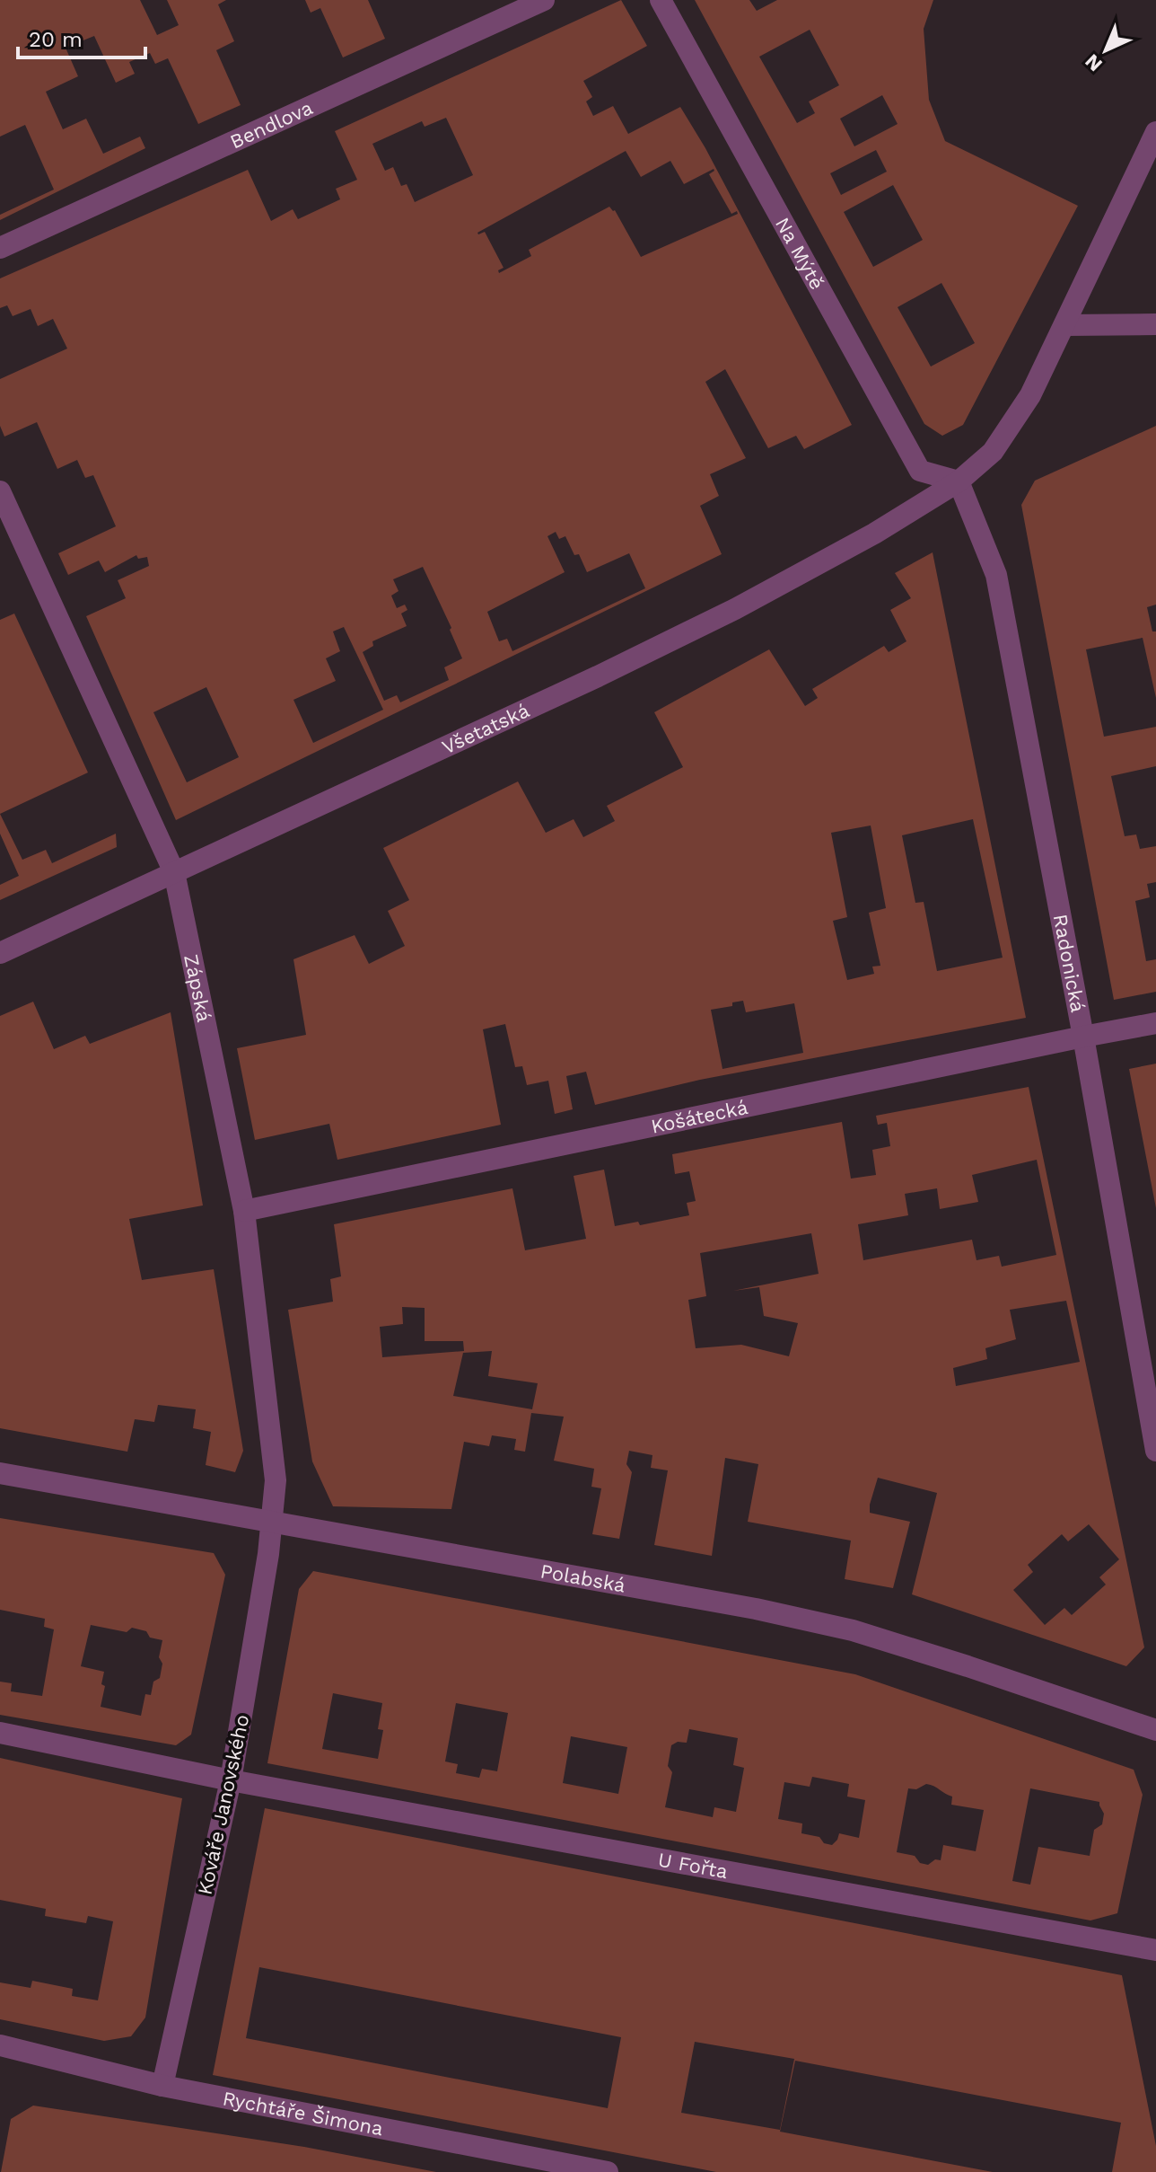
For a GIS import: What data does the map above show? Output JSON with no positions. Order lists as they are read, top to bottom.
{
  "streets": {
    "street": [
      "Bendlova",
      "Na Mýtě",
      "Všetatská",
      "Radonická",
      "Zápská",
      "Košátecká",
      "Polabská",
      "Kováře Janovského",
      "U Fořta",
      "Rychtáře Šimona"
    ]
  },
  "crossings": [
    ["Na Mýtě", "Všetatská"],
    ["Na Mýtě", "Radonická"],
    ["Všetatská", "Radonická"],
    ["Všetatská", "Zápská"],
    ["Radonická", "Košátecká"],
    ["Zápská", "Košátecká"],
    ["Zápská", "Polabská"],
    ["Zápská", "Kováře Janovského"],
    ["Polabská", "Kováře Janovského"],
    ["Kováře Janovského", "U Fořta"],
    ["Kováře Janovského", "Rychtáře Šimona"]
  ],
  "scale_bar": "20 m",
  "north": "bottom left"
}
